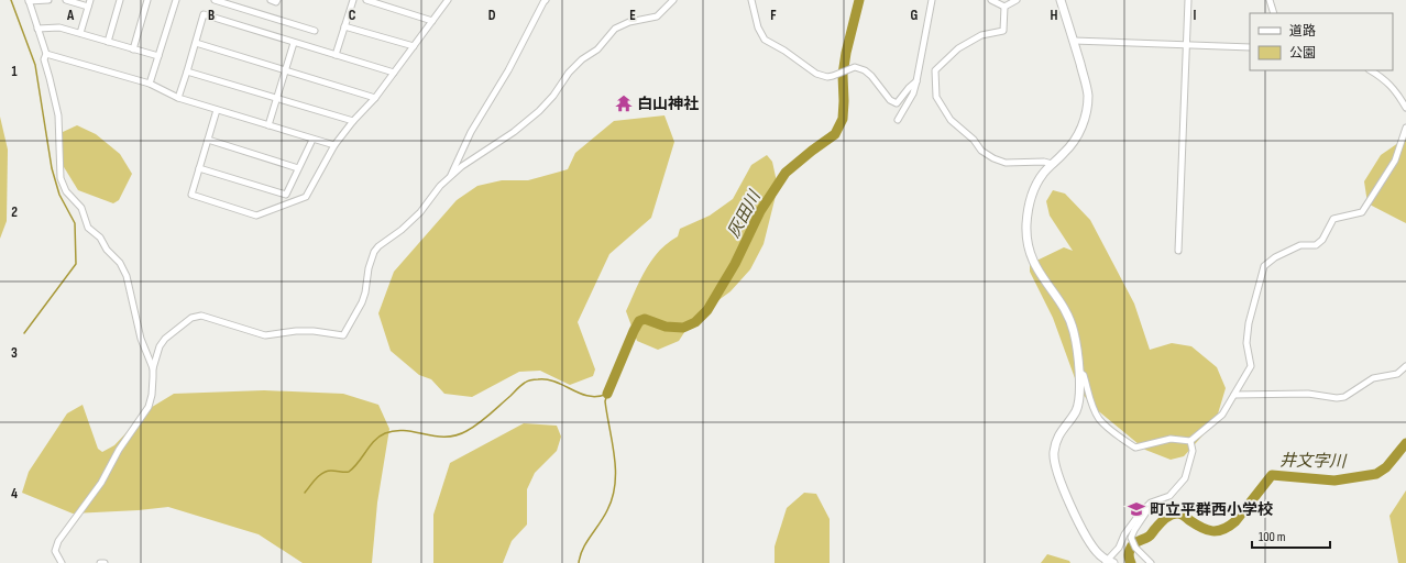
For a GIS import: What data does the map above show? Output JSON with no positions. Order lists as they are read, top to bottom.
{
  "water": ["灰田川", "井文字川"],
  "places": {
    "temple": ["白山神社"],
    "school or university": ["町立平群西小学校"]
  },
  "legend": ["道路", "公園"],
  "scale_bar": "100 m",
  "grid": {
    "columns": [
      "A",
      "B",
      "C",
      "D",
      "E",
      "F",
      "G",
      "H",
      "I"
    ],
    "rows": [
      "1",
      "2",
      "3",
      "4"
    ]
  }
}
